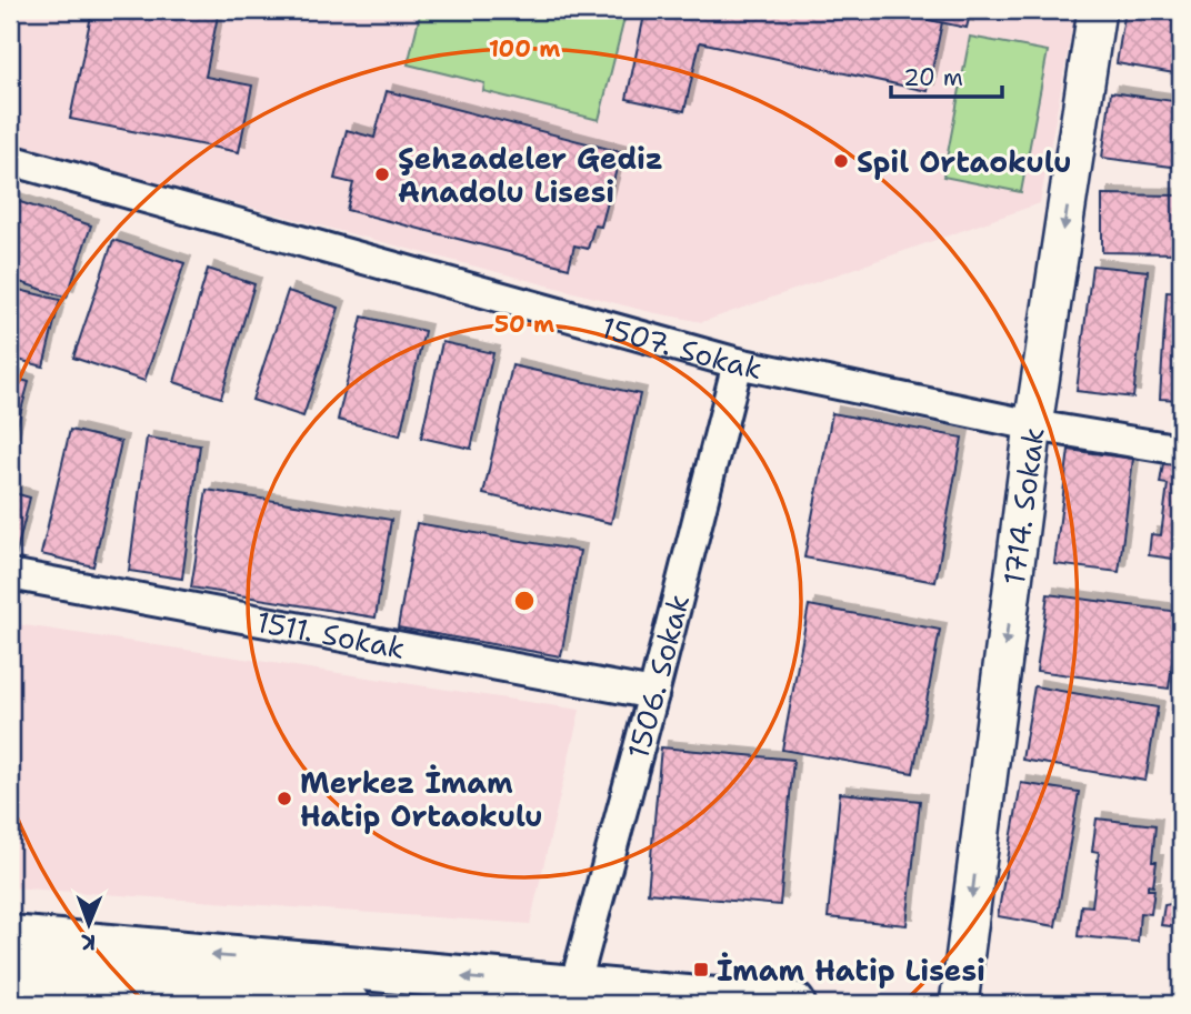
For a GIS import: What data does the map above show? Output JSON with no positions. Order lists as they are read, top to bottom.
{
  "streets": {
    "street": [
      "1507. Sokak",
      "1714. Sokak",
      "1511. Sokak",
      "1506. Sokak"
    ]
  },
  "crossings": [
    ["1507. Sokak", "1714. Sokak"],
    ["1507. Sokak", "1506. Sokak"],
    ["1511. Sokak", "1506. Sokak"]
  ],
  "one_way": ["1714. Sokak"],
  "places": {
    "other": ["Spil Ortaokulu", "Şehzadeler Gediz Anadolu Lisesi", "Merkez İmam Hatip Ortaokulu"],
    "transit": ["İmam Hatip Lisesi"]
  },
  "scale_bar": "20 m",
  "north": "bottom",
  "rings": ["100 m", "50 m"]
}
